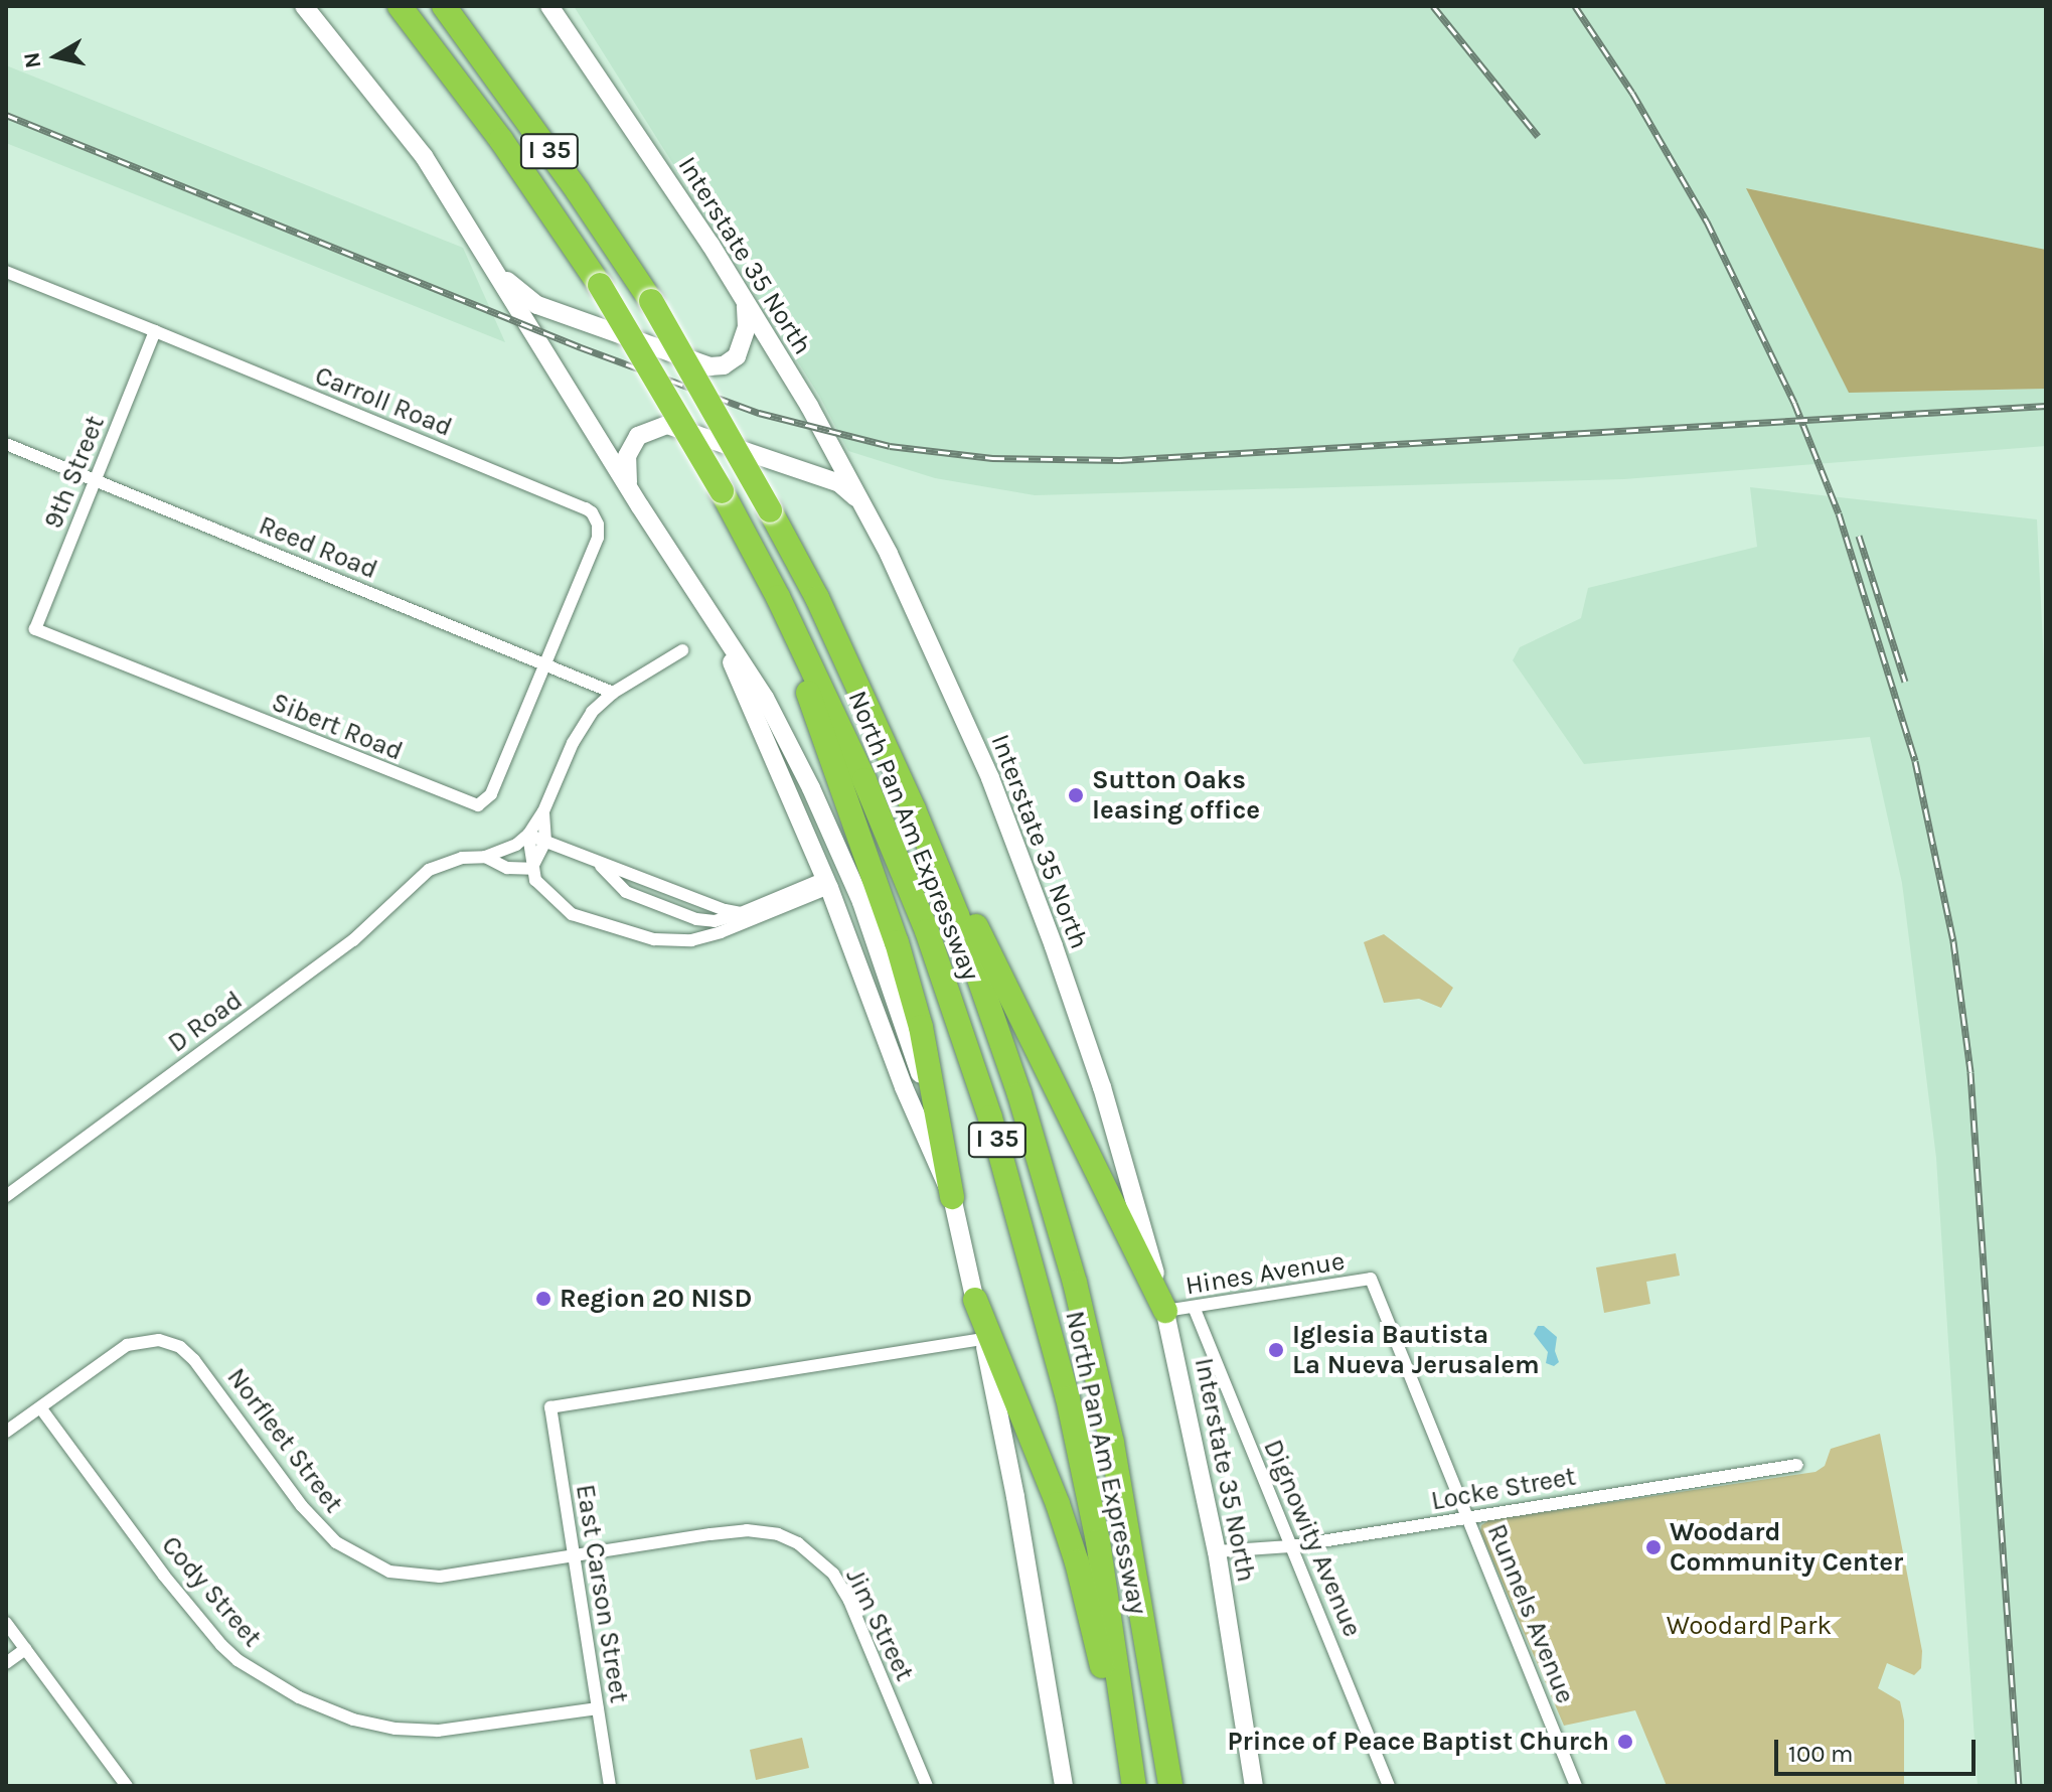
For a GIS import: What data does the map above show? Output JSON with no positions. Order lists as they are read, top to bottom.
{
  "streets": {
    "highway": ["I 35", "North Pan Am Expressway"],
    "main road": ["Interstate 35 North"],
    "street": [
      "Carroll Road",
      "9th Street",
      "Reed Road",
      "Sibert Road",
      "D Road",
      "Hines Avenue",
      "Norfleet Street",
      "Locke Street",
      "Dignowity Avenue",
      "Cody Street",
      "East Carson Street",
      "Runnels Avenue",
      "Jim Street"
    ]
  },
  "crossings": [
    ["Interstate 35 North", "Hines Avenue"],
    ["Interstate 35 North", "Locke Street"],
    ["Carroll Road", "9th Street"],
    ["Carroll Road", "Reed Road"],
    ["Carroll Road", "Sibert Road"],
    ["9th Street", "Reed Road"],
    ["9th Street", "Sibert Road"],
    ["Reed Road", "Sibert Road"],
    ["Hines Avenue", "Dignowity Avenue"],
    ["Hines Avenue", "Runnels Avenue"],
    ["Norfleet Street", "Cody Street"],
    ["Norfleet Street", "East Carson Street"],
    ["Norfleet Street", "Jim Street"],
    ["Locke Street", "Dignowity Avenue"],
    ["Locke Street", "Runnels Avenue"],
    ["Cody Street", "East Carson Street"]
  ],
  "parks": ["Woodard Park"],
  "places": [
    "Sutton Oaks leasing office",
    "Region 20 NISD",
    "Iglesia Bautista La Nueva Jerusalem",
    "Woodard Community Center",
    "Prince of Peace Baptist Church"
  ],
  "scale_bar": "100 m",
  "north": "left"
}
